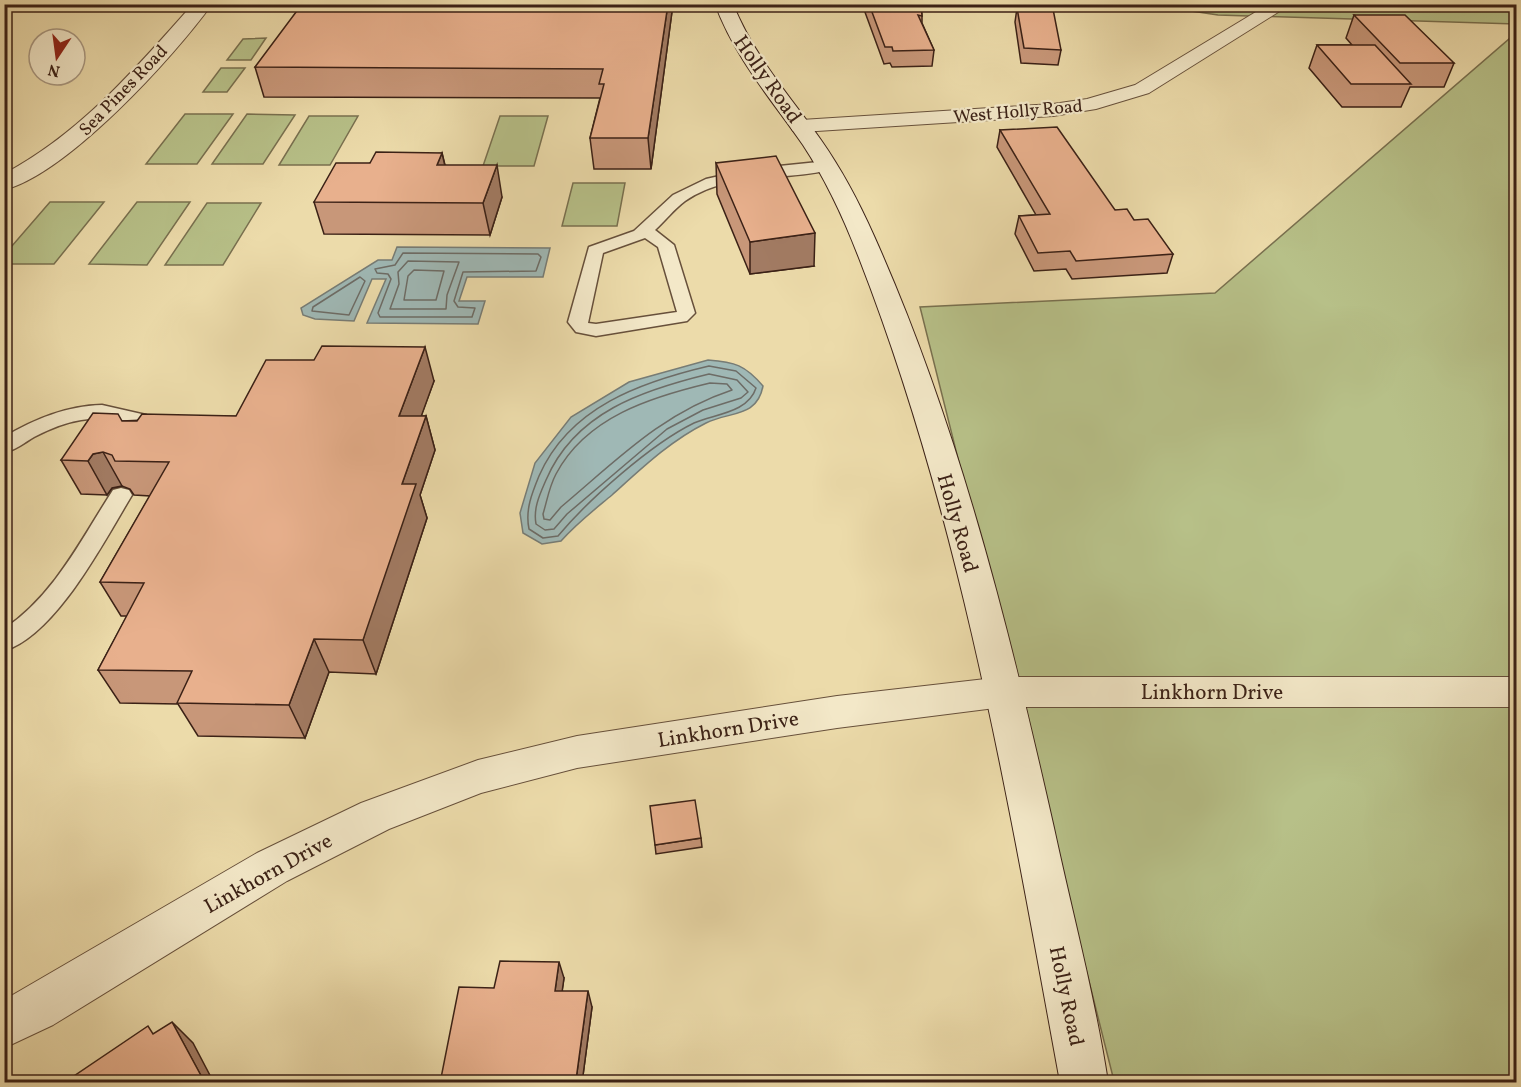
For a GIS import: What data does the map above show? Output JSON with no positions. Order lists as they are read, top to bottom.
{
  "streets": {
    "street": [
      "Holly Road",
      "Sea Pines Road",
      "West Holly Road",
      "Linkhorn Drive"
    ]
  },
  "crossings": [
    ["Holly Road", "West Holly Road"],
    ["Holly Road", "Linkhorn Drive"]
  ],
  "north": "bottom"
}
